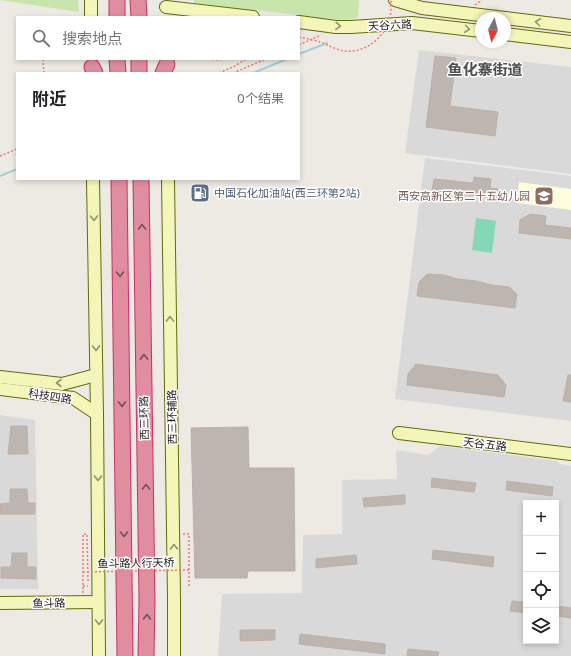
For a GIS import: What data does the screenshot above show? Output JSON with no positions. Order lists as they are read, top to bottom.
{
  "streets": {
    "highway": ["西三环路"],
    "main road": [
      "天谷六路",
      "科技四路",
      "西三环辅路",
      "天谷五路",
      "鱼斗路"
    ],
    "path": ["鱼斗路人行天桥"]
  },
  "districts": ["鱼化寨街道"],
  "places": {
    "fuel station": ["中国石化加油站(西三环第2站)"],
    "school or university": ["西安高新区第二十五幼儿园"]
  },
  "north": "bottom",
  "page": {
    "search": "搜索地点",
    "heading": ["附近", "0个结果"],
    "map_buttons": ["+", "−"]
  }
}
